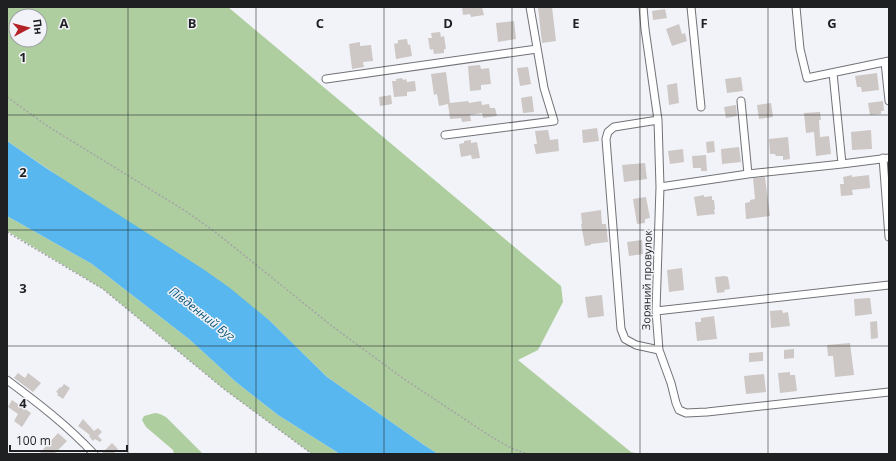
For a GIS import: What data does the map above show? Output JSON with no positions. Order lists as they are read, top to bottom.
{
  "streets": {
    "street": ["Зоряний провулок"]
  },
  "water": ["Південний Буг"],
  "scale_bar": "100 m",
  "north": "right",
  "grid": {
    "columns": [
      "A",
      "B",
      "C",
      "D",
      "E",
      "F",
      "G"
    ],
    "rows": [
      "1",
      "2",
      "3",
      "4"
    ]
  }
}
